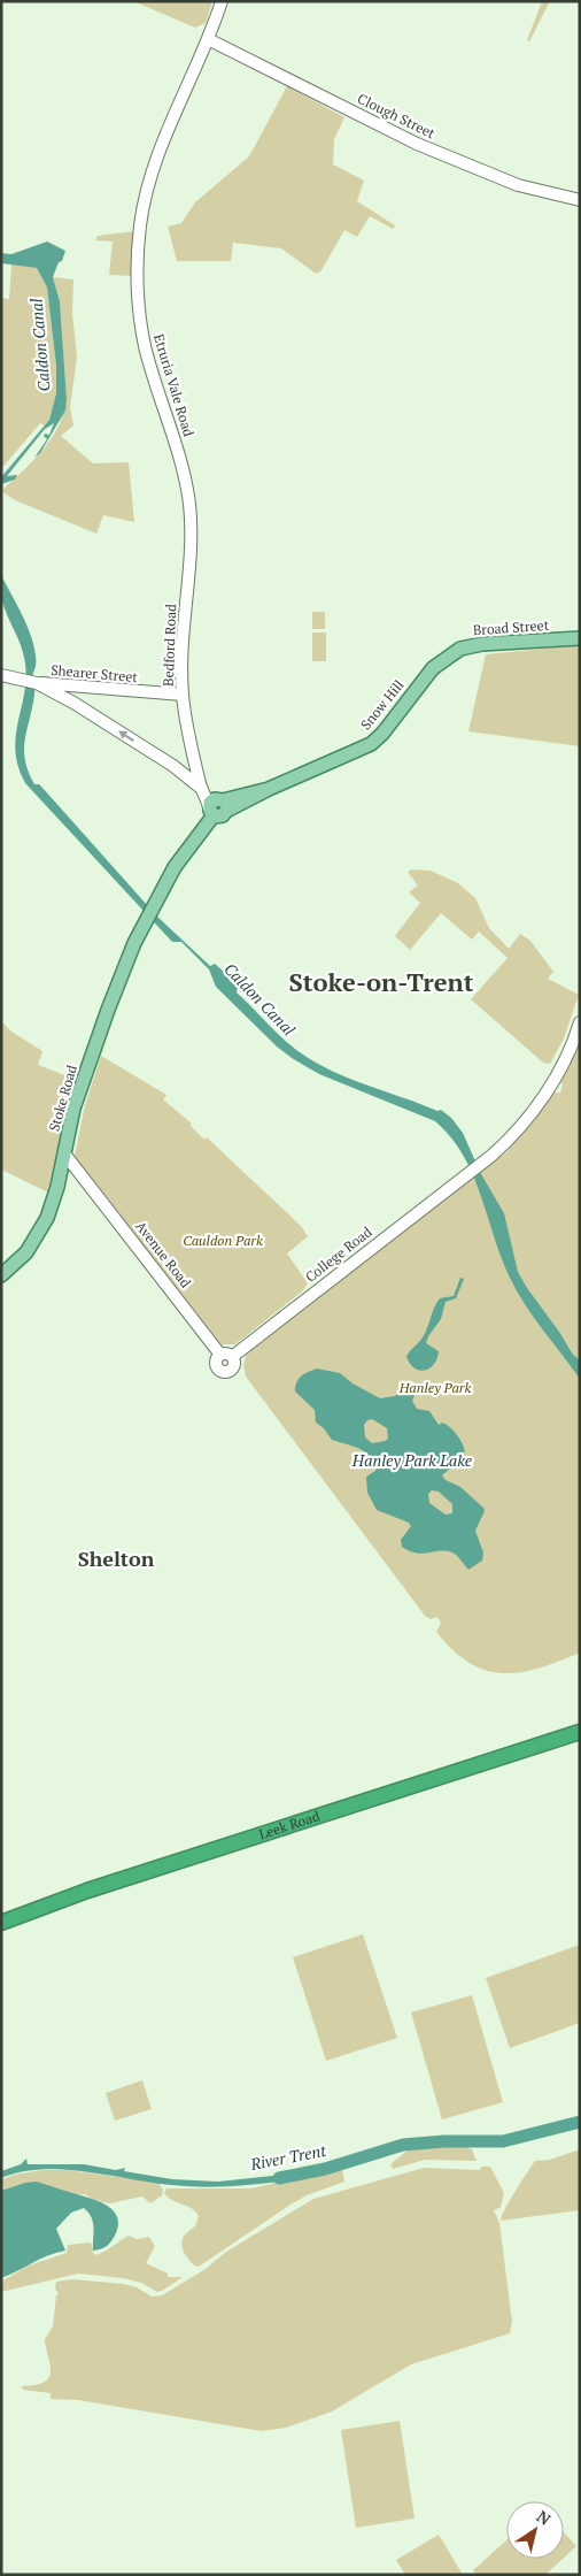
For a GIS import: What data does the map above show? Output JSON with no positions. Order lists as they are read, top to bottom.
{
  "streets": {
    "highway": ["Leek Road"],
    "main road": [
      "Clough Street",
      "Etruria Vale Road",
      "Broad Street",
      "Bedford Road",
      "Shearer Street",
      "Snow Hill",
      "Stoke Road",
      "Avenue Road",
      "College Road"
    ]
  },
  "crossings": [
    ["Clough Street", "Etruria Vale Road"],
    ["Etruria Vale Road", "Bedford Road"],
    ["Broad Street", "Snow Hill"],
    ["Bedford Road", "Shearer Street"],
    ["Bedford Road", "Snow Hill"],
    ["Bedford Road", "Stoke Road"],
    ["Snow Hill", "Stoke Road"],
    ["Stoke Road", "Avenue Road"],
    ["Avenue Road", "College Road"]
  ],
  "districts": ["Stoke-on-Trent", "Shelton"],
  "water": ["Caldon Canal", "Hanley Park Lake", "River Trent"],
  "parks": ["Cauldon Park", "Hanley Park"],
  "north": "top right"
}
